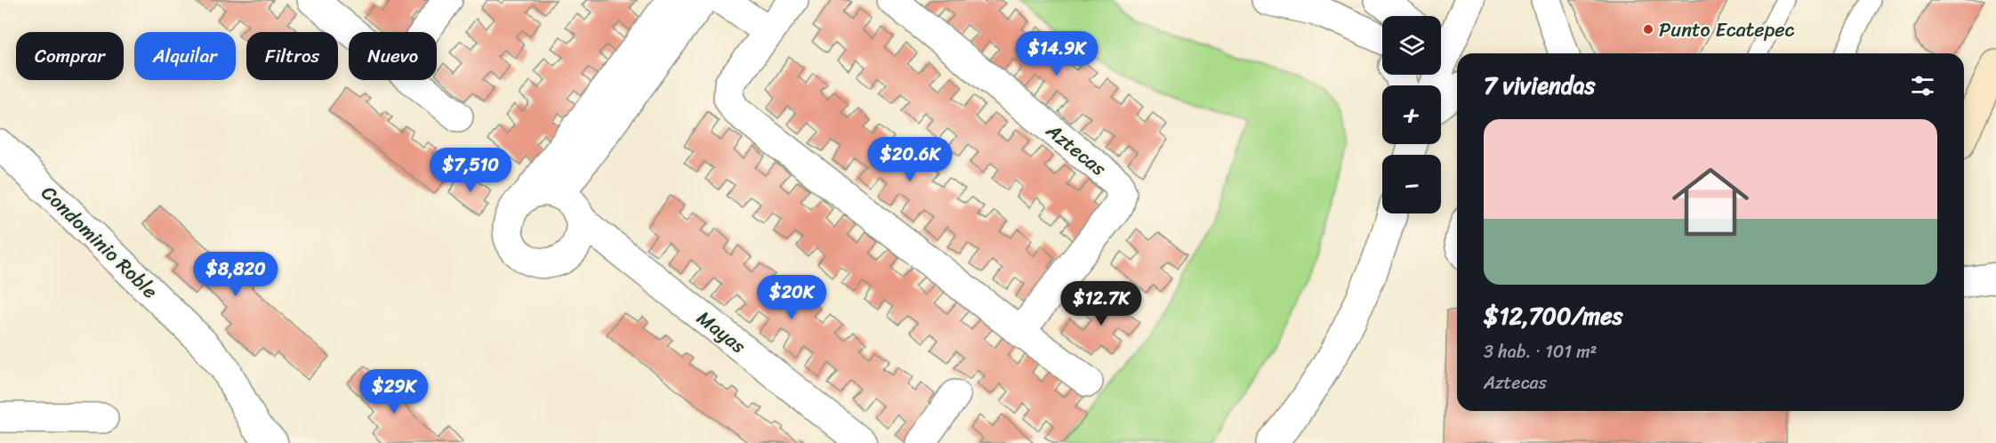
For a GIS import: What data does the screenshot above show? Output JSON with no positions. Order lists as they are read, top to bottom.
{
  "streets": {
    "street": ["Aztecas", "Condominio Roble", "Mayas"]
  },
  "places": ["Punto Ecatepec"],
  "page": {
    "map_buttons": ["+", "−"],
    "price": [
      "$14.9K",
      "$20.6K",
      "$7,510",
      "$8,820",
      "$20K",
      "$12.7K",
      "$29K"
    ],
    "chip": [
      "Comprar",
      "Alquilar",
      "Filtros",
      "Nuevo"
    ],
    "heading": "7 viviendas",
    "list": [
      {
        "name": "$12,700/mes",
        "note": "3 hab. · 101 m² · Aztecas"
      }
    ]
  }
}
